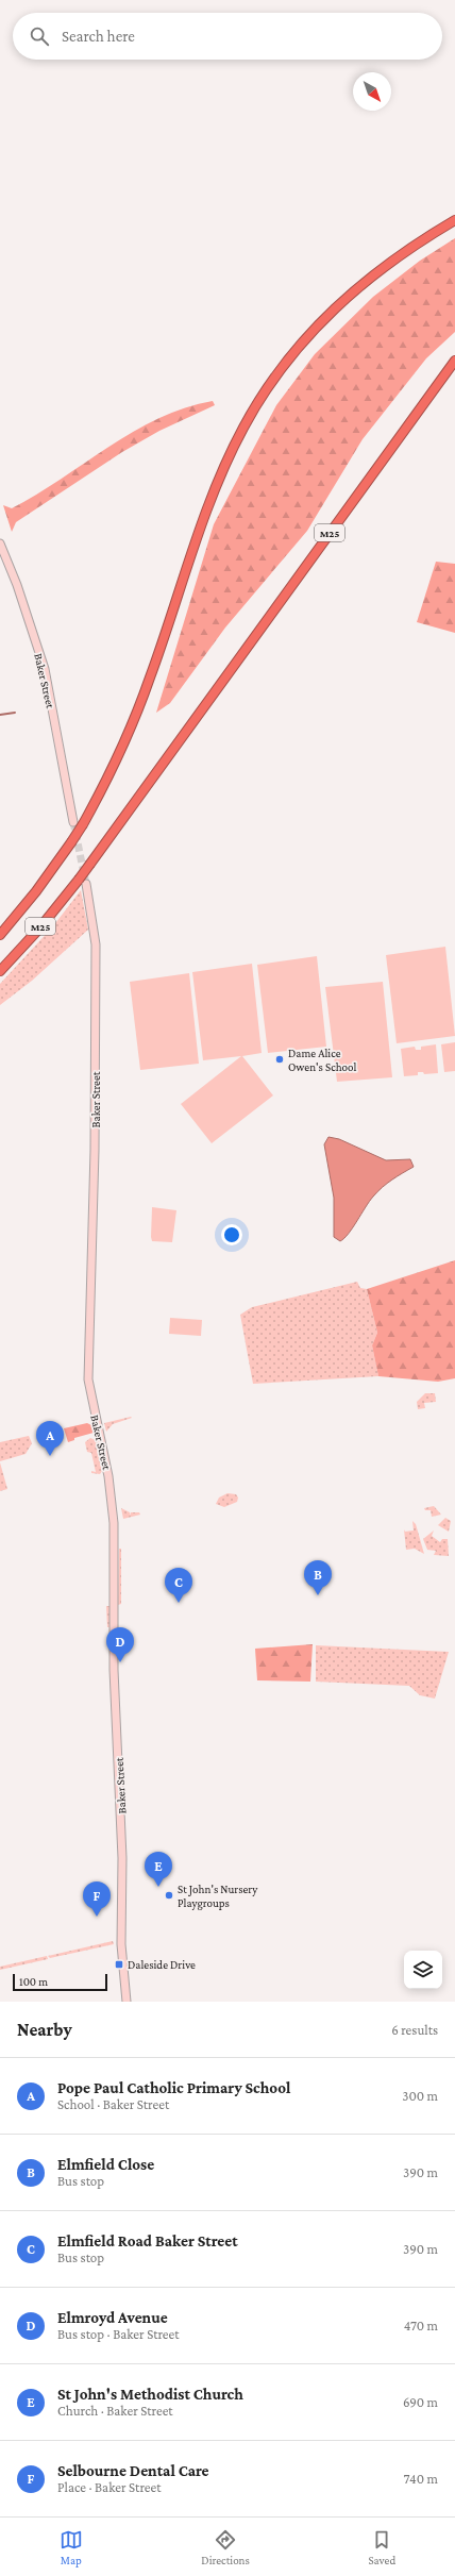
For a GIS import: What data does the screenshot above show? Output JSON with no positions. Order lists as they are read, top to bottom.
{
  "streets": {
    "highway": ["M25"],
    "street": ["Baker Street"]
  },
  "crossings": [
    ["M25", "Baker Street"]
  ],
  "places": {
    "other": ["Dame Alice Owen's School", "St John's Nursery Playgroups"],
    "transit": ["Daleside Drive"]
  },
  "scale_bar": "100 m",
  "north": "bottom right",
  "page": {
    "search": "Search here",
    "pins": [
      "A",
      "B",
      "C",
      "D",
      "E",
      "F"
    ],
    "scale": "100 m",
    "heading": ["Nearby", "6 results"],
    "list": [
      {
        "mark": "A",
        "name": "Pope Paul Catholic Primary School",
        "note": "School · Baker Street",
        "value": "300 m"
      },
      {
        "mark": "B",
        "name": "Elmfield Close",
        "note": "Bus stop",
        "value": "390 m"
      },
      {
        "mark": "C",
        "name": "Elmfield Road Baker Street",
        "note": "Bus stop",
        "value": "390 m"
      },
      {
        "mark": "D",
        "name": "Elmroyd Avenue",
        "note": "Bus stop · Baker Street",
        "value": "470 m"
      },
      {
        "mark": "E",
        "name": "St John's Methodist Church",
        "note": "Church · Baker Street",
        "value": "690 m"
      },
      {
        "mark": "F",
        "name": "Selbourne Dental Care",
        "note": "Place · Baker Street",
        "value": "740 m"
      }
    ],
    "nav": ["Map", "Directions", "Saved"]
  }
}
